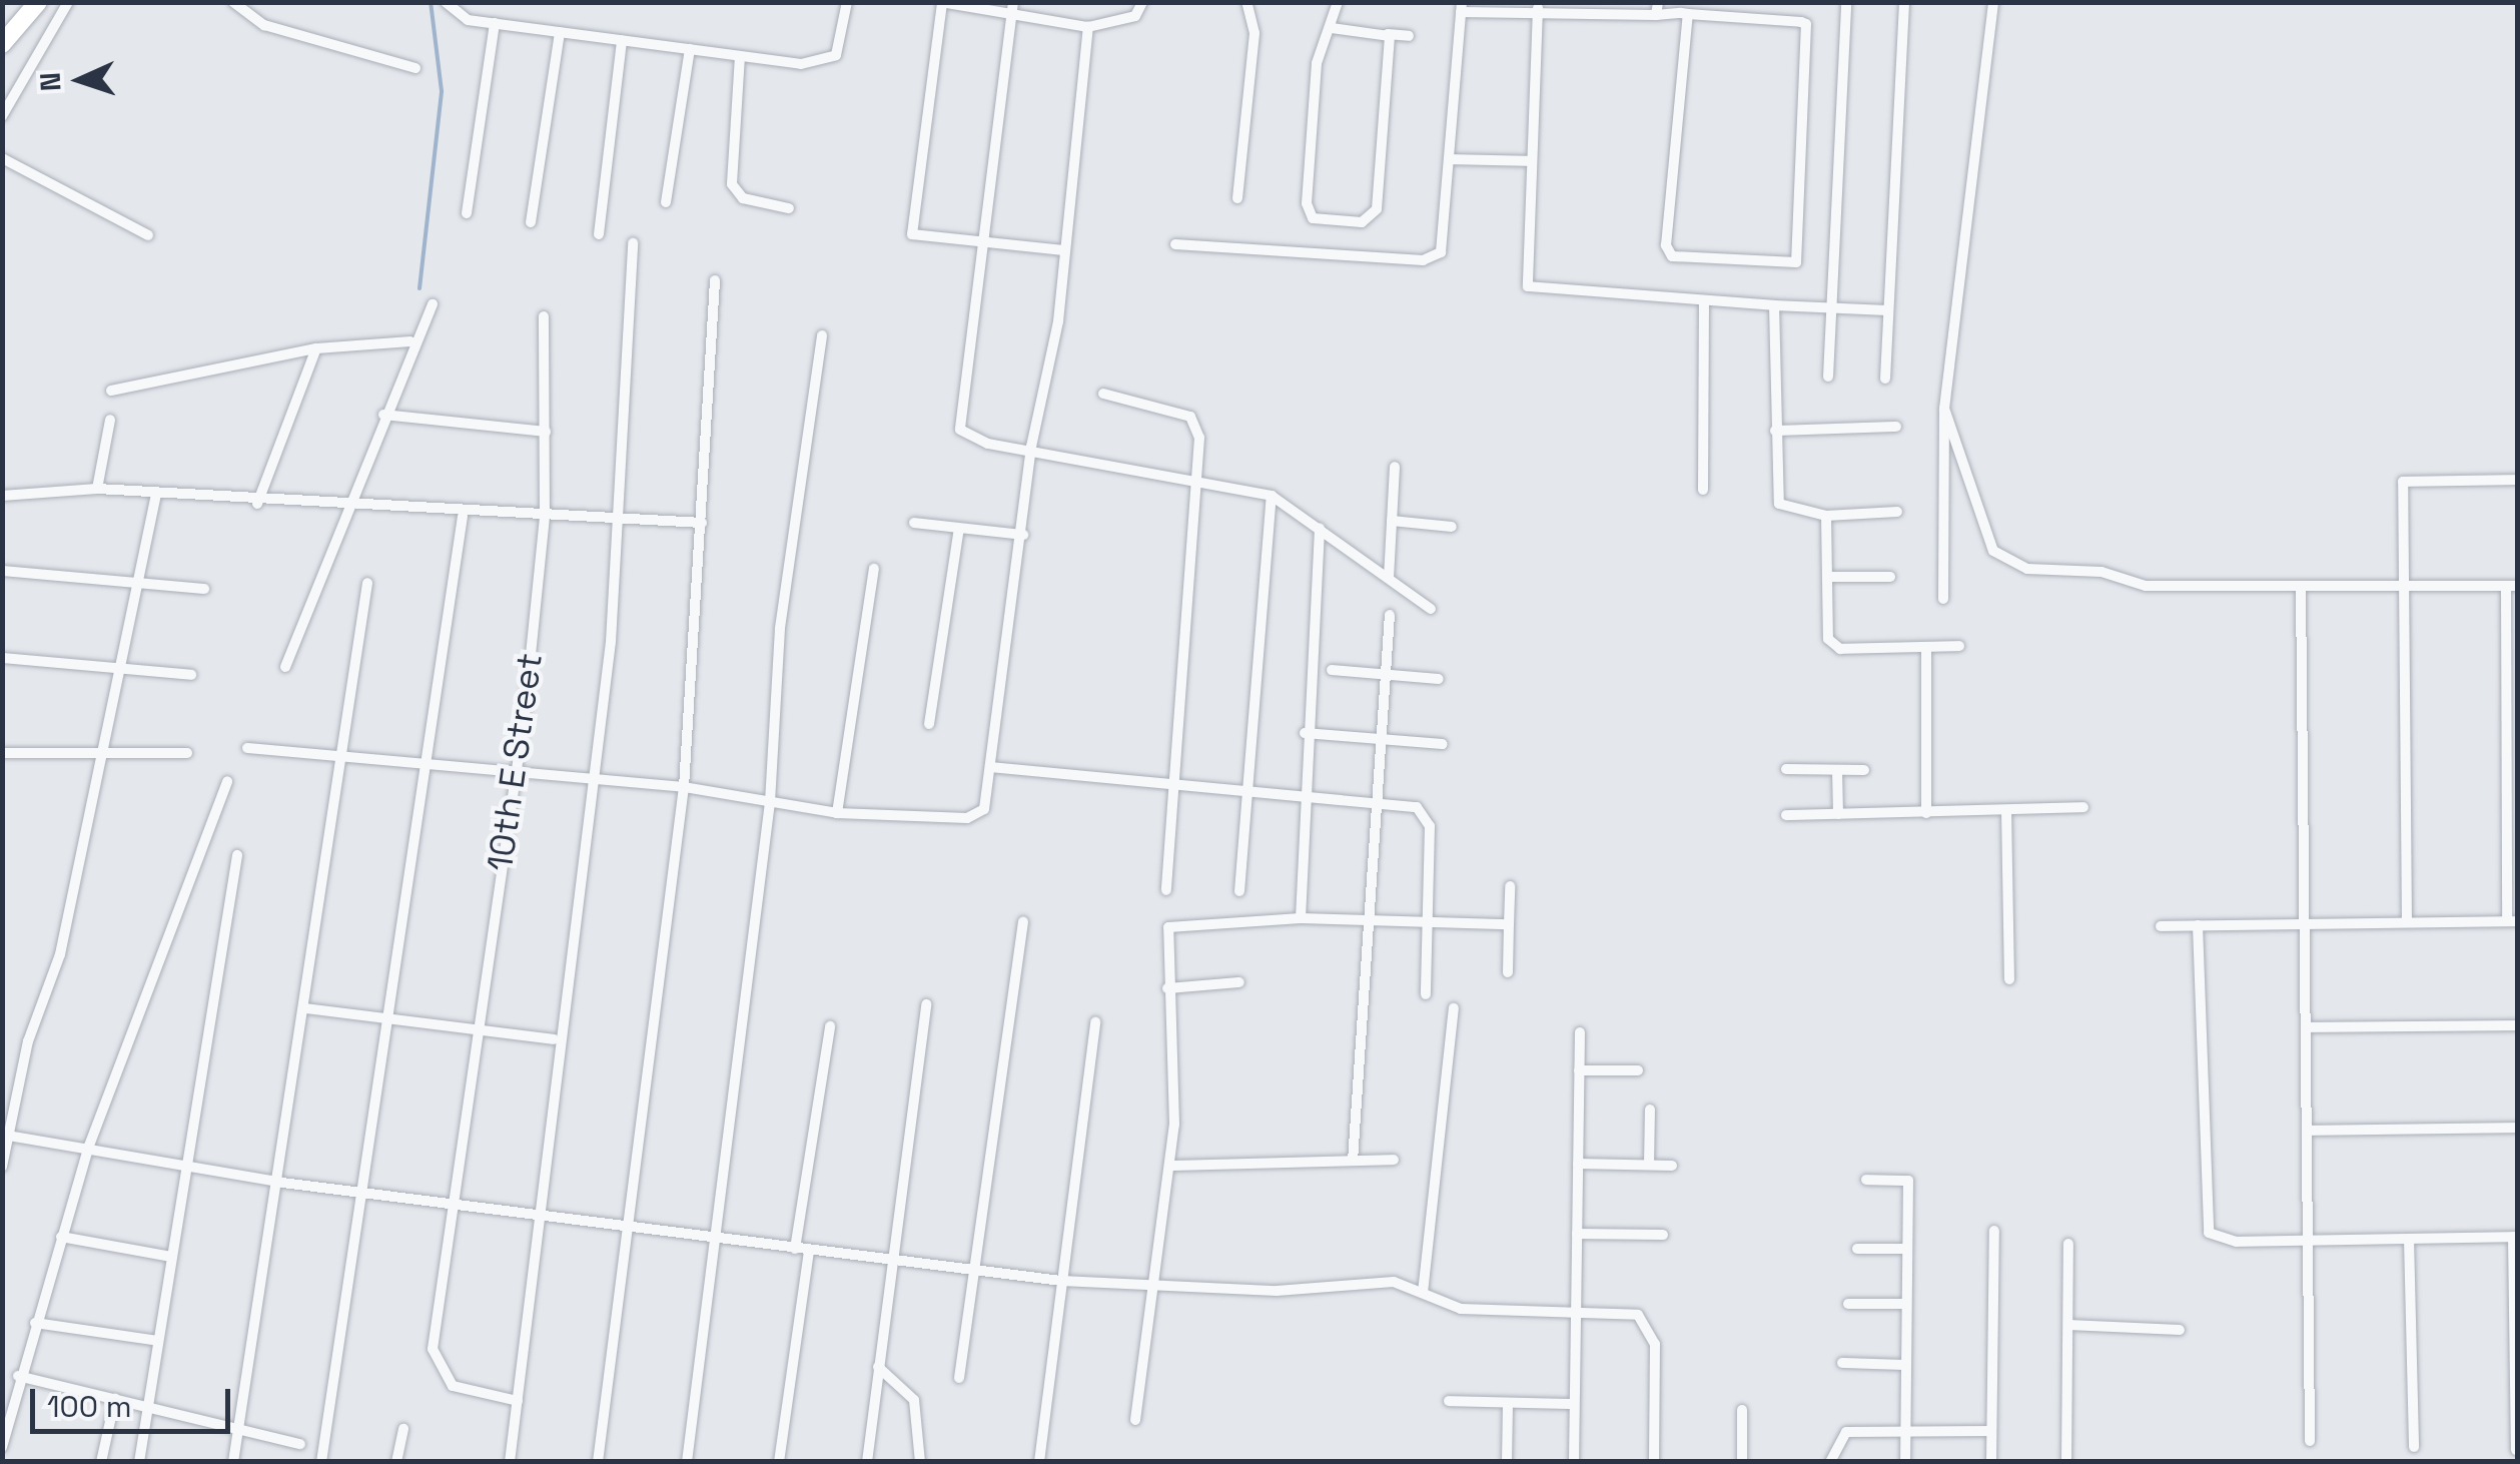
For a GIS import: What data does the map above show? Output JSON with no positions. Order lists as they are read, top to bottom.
{
  "streets": {
    "street": ["10th E Street"]
  },
  "scale_bar": "100 m",
  "north": "left"
}
